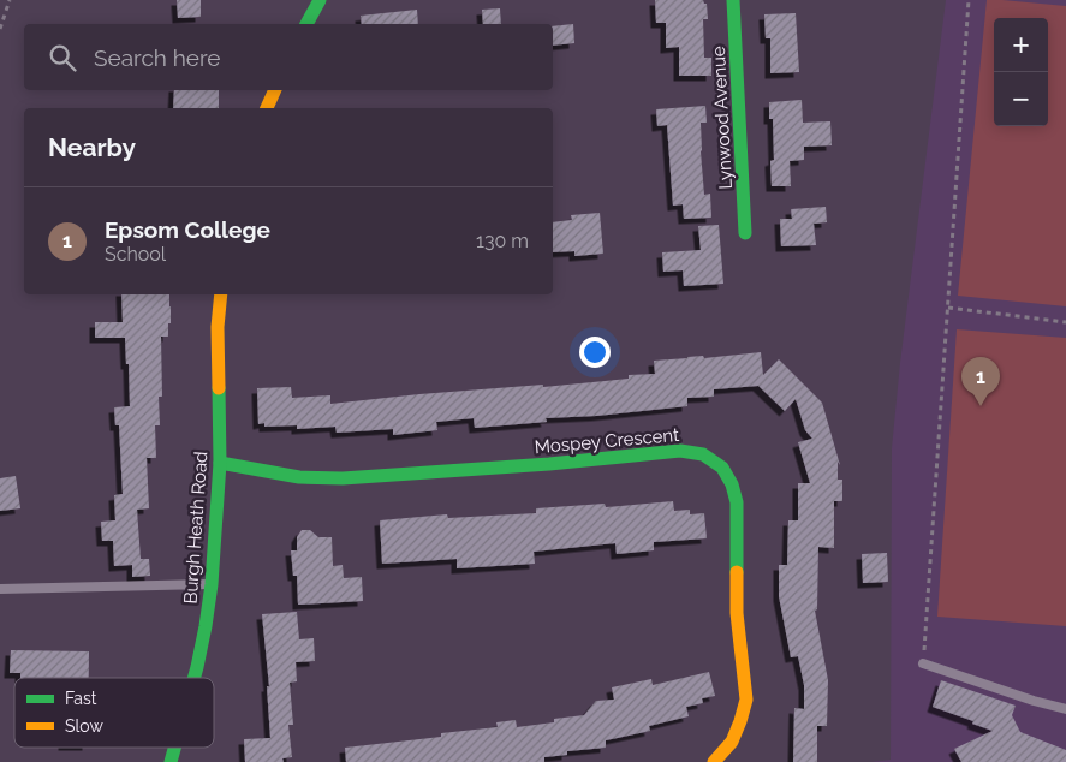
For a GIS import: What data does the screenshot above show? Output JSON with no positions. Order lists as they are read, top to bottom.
{
  "streets": {
    "street": ["Lynwood Avenue", "Mospey Crescent", "Burgh Heath Road"]
  },
  "crossings": [
    ["Mospey Crescent", "Burgh Heath Road"]
  ],
  "legend": ["Fast", "Slow"],
  "page": {
    "map_buttons": ["+", "−"],
    "search": "Search here",
    "heading": "Nearby",
    "list": [
      {
        "mark": "1",
        "name": "Epsom College",
        "note": "School",
        "value": "130 m"
      }
    ],
    "pins": "1"
  }
}
